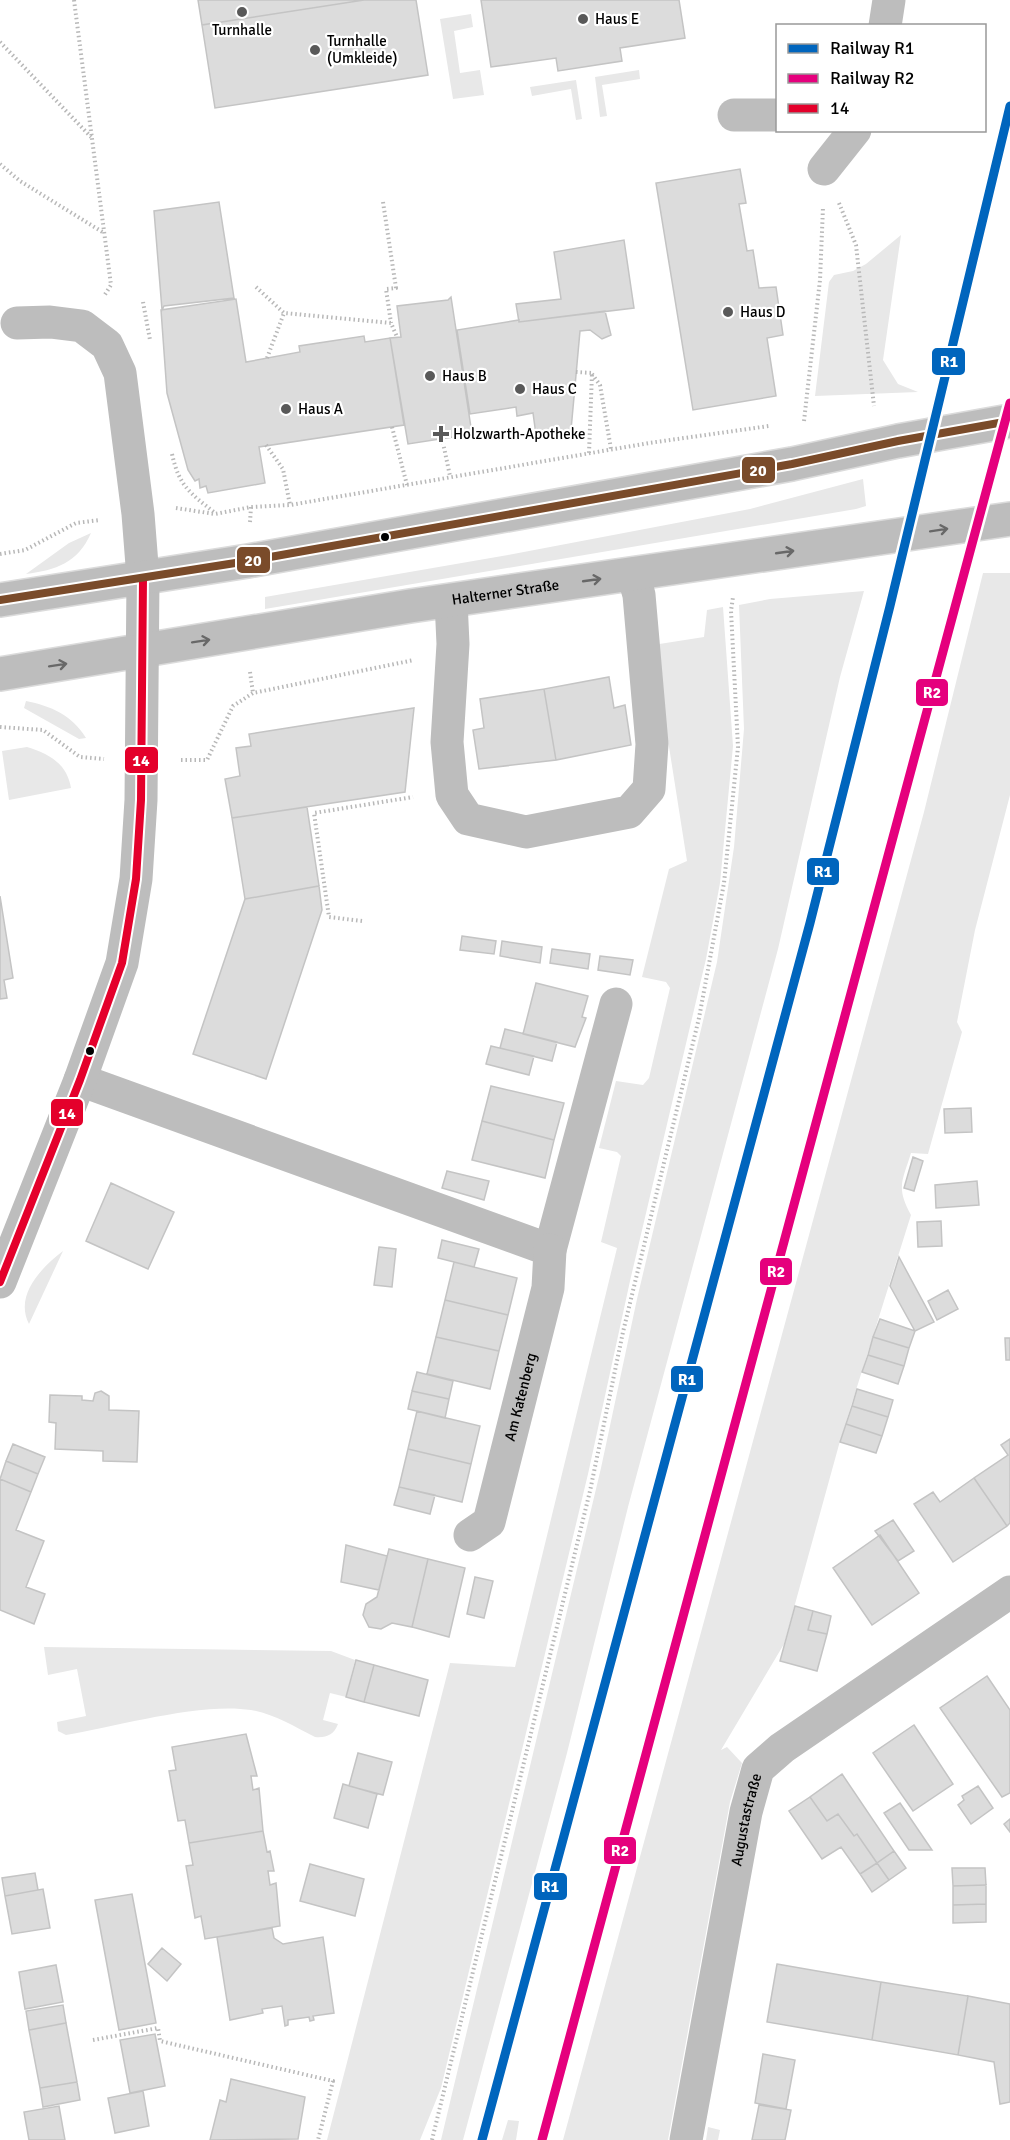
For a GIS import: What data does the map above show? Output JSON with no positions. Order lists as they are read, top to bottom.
{
  "streets": {
    "street": ["Halterner Straße", "Am Katenberg", "Augustastraße"]
  },
  "places": {
    "other": [
      "Turnhalle",
      "Haus E",
      "Turnhalle (Umkleide)",
      "Haus D",
      "Haus B",
      "Haus C",
      "Haus A"
    ],
    "health": ["Holzwarth-Apotheke"]
  },
  "lines": [
    "rail line R1",
    "rail line R2",
    "transit line 20",
    "transit line 14"
  ],
  "legend": ["Railway R1", "Railway R2", "14"]
}
